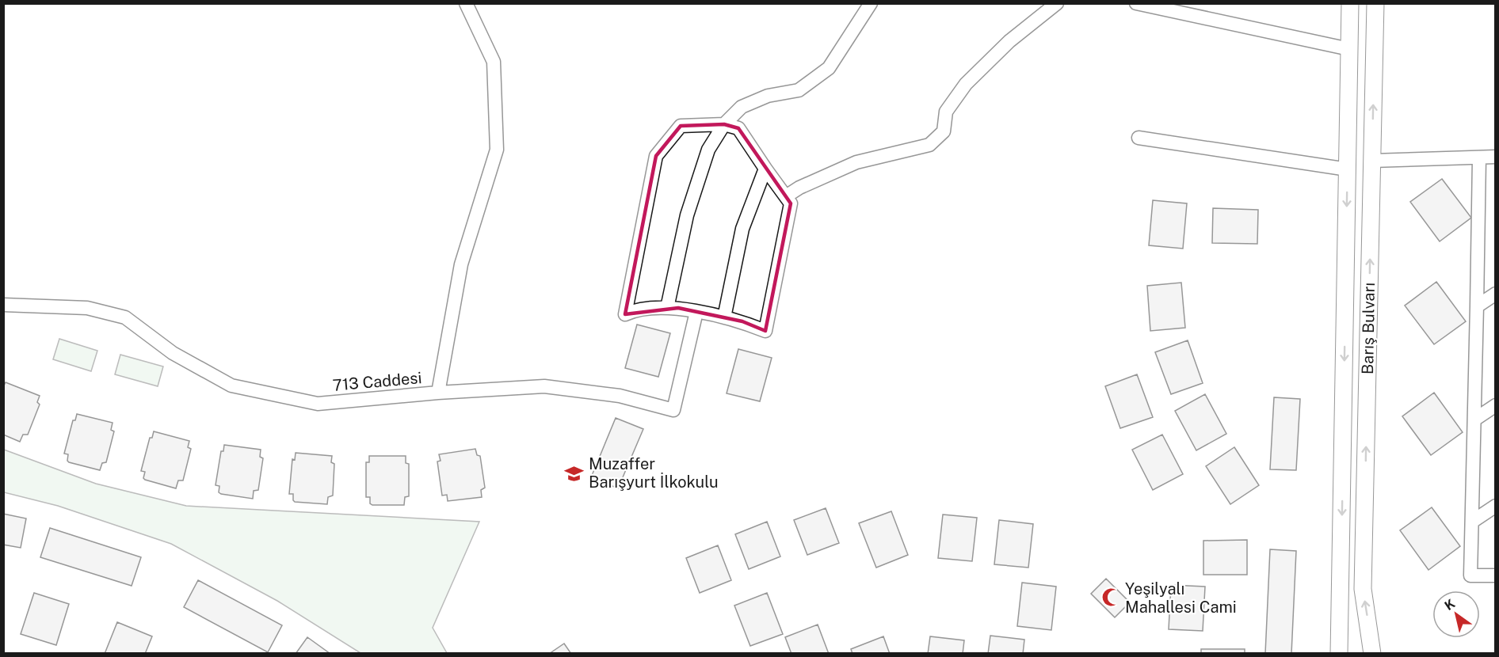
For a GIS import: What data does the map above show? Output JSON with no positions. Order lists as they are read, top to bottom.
{
  "streets": {
    "main road": ["Barış Bulvarı"],
    "street": ["713 Caddesi"]
  },
  "places": {
    "school or university": ["Muzaffer Barışyurt İlkokulu"],
    "mosque": ["Yeşilyalı Mahallesi Cami"]
  },
  "north": "top left"
}
